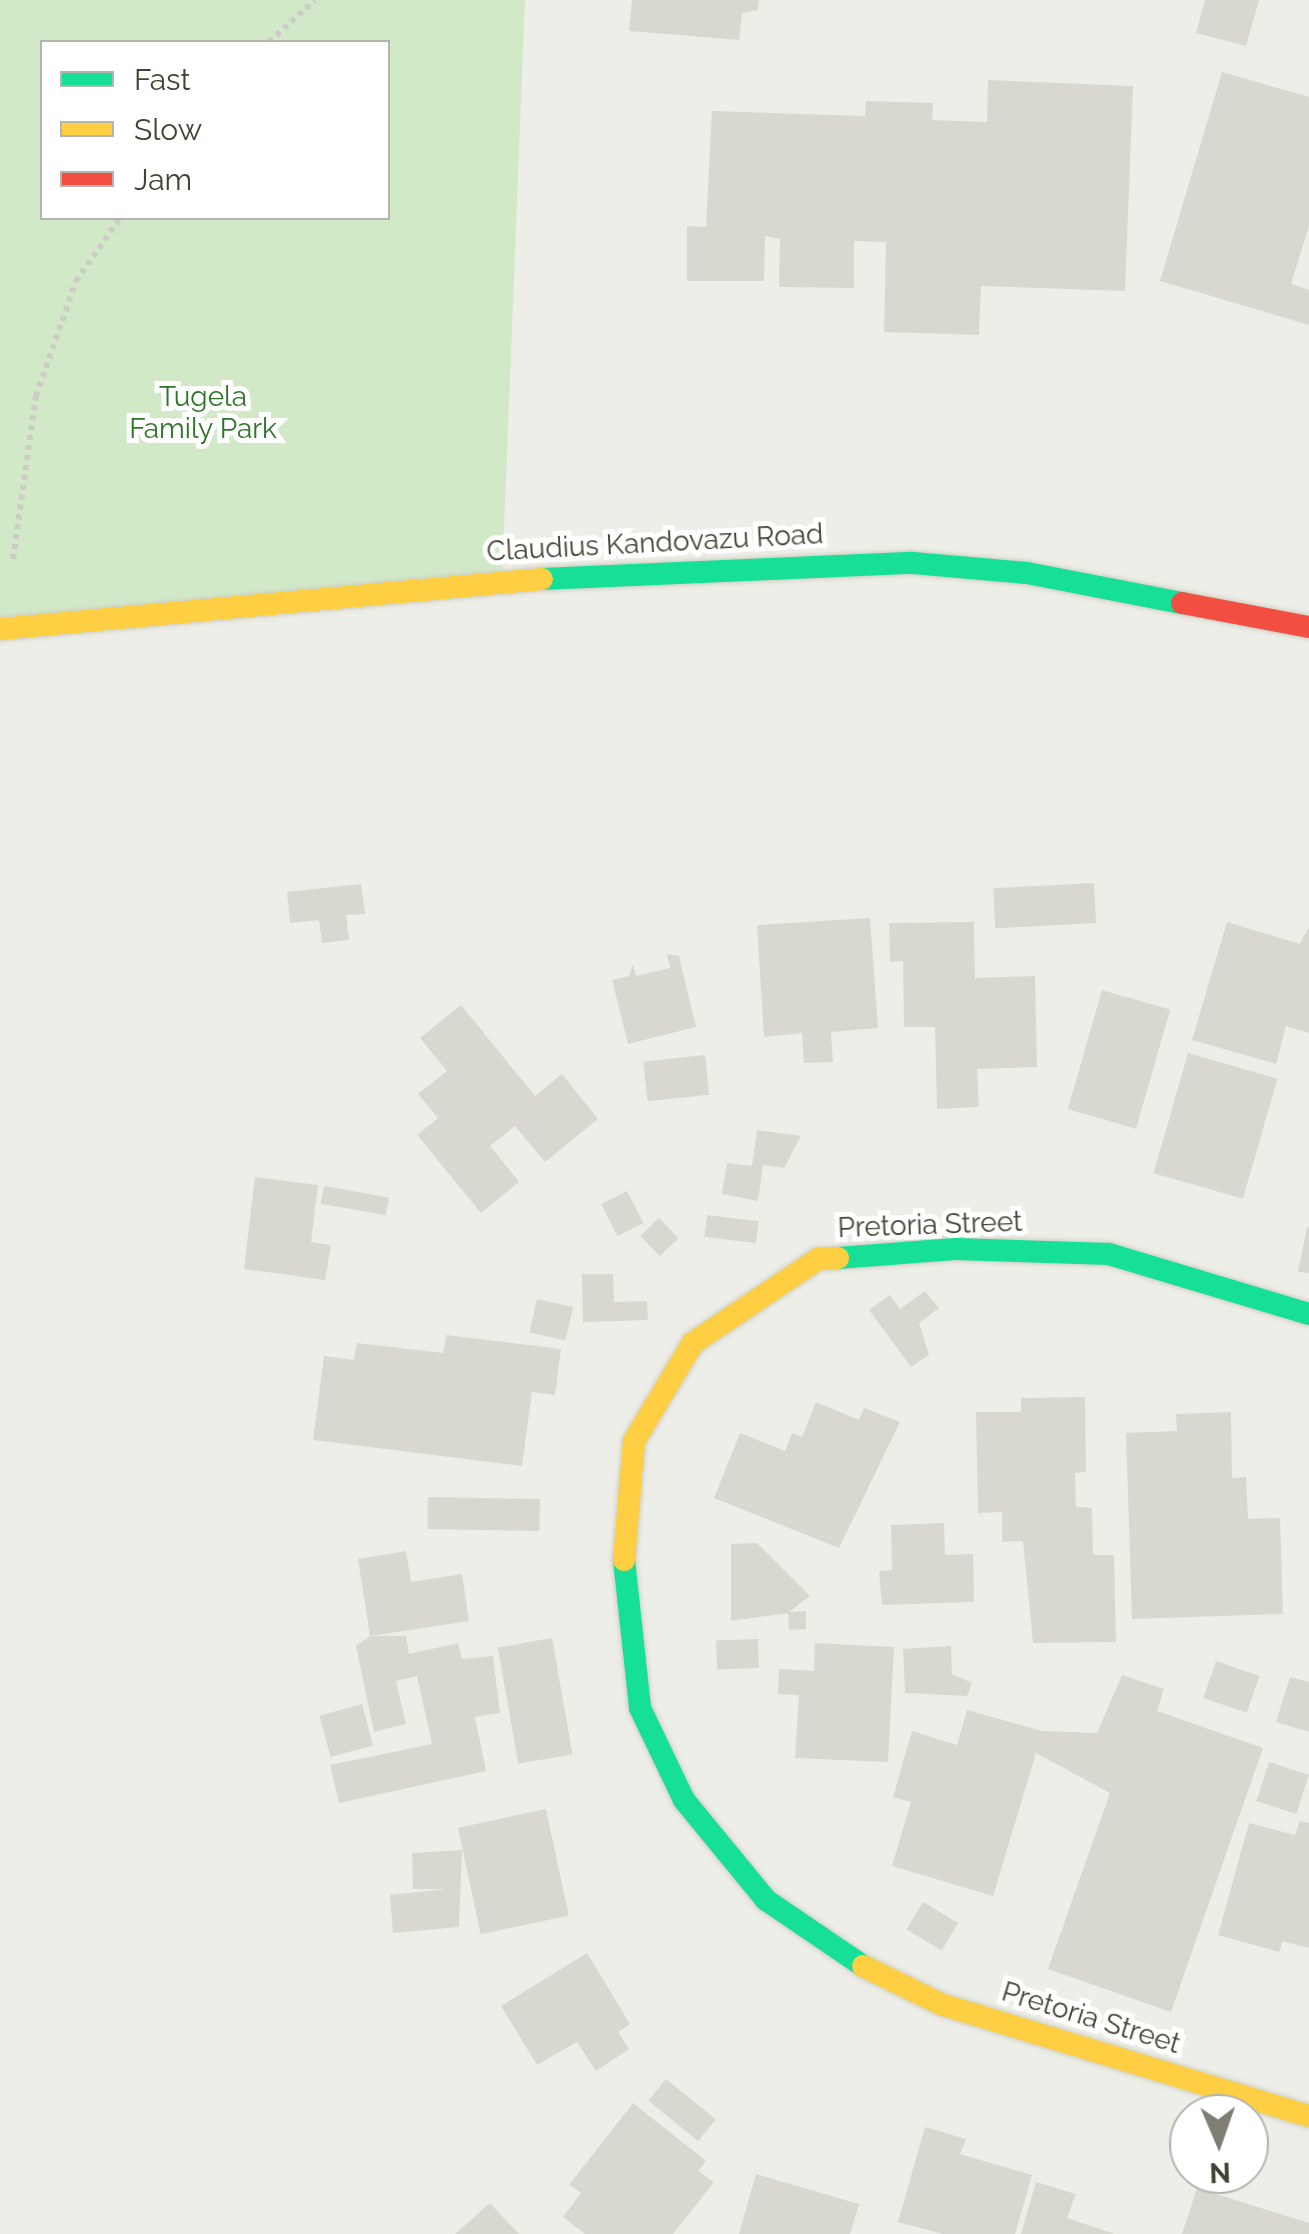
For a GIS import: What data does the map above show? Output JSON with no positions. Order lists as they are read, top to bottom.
{
  "streets": {
    "street": ["Claudius Kandovazu Road", "Pretoria Street"]
  },
  "parks": ["Tugela Family Park"],
  "legend": ["Fast", "Slow", "Jam"],
  "north": "bottom"
}
